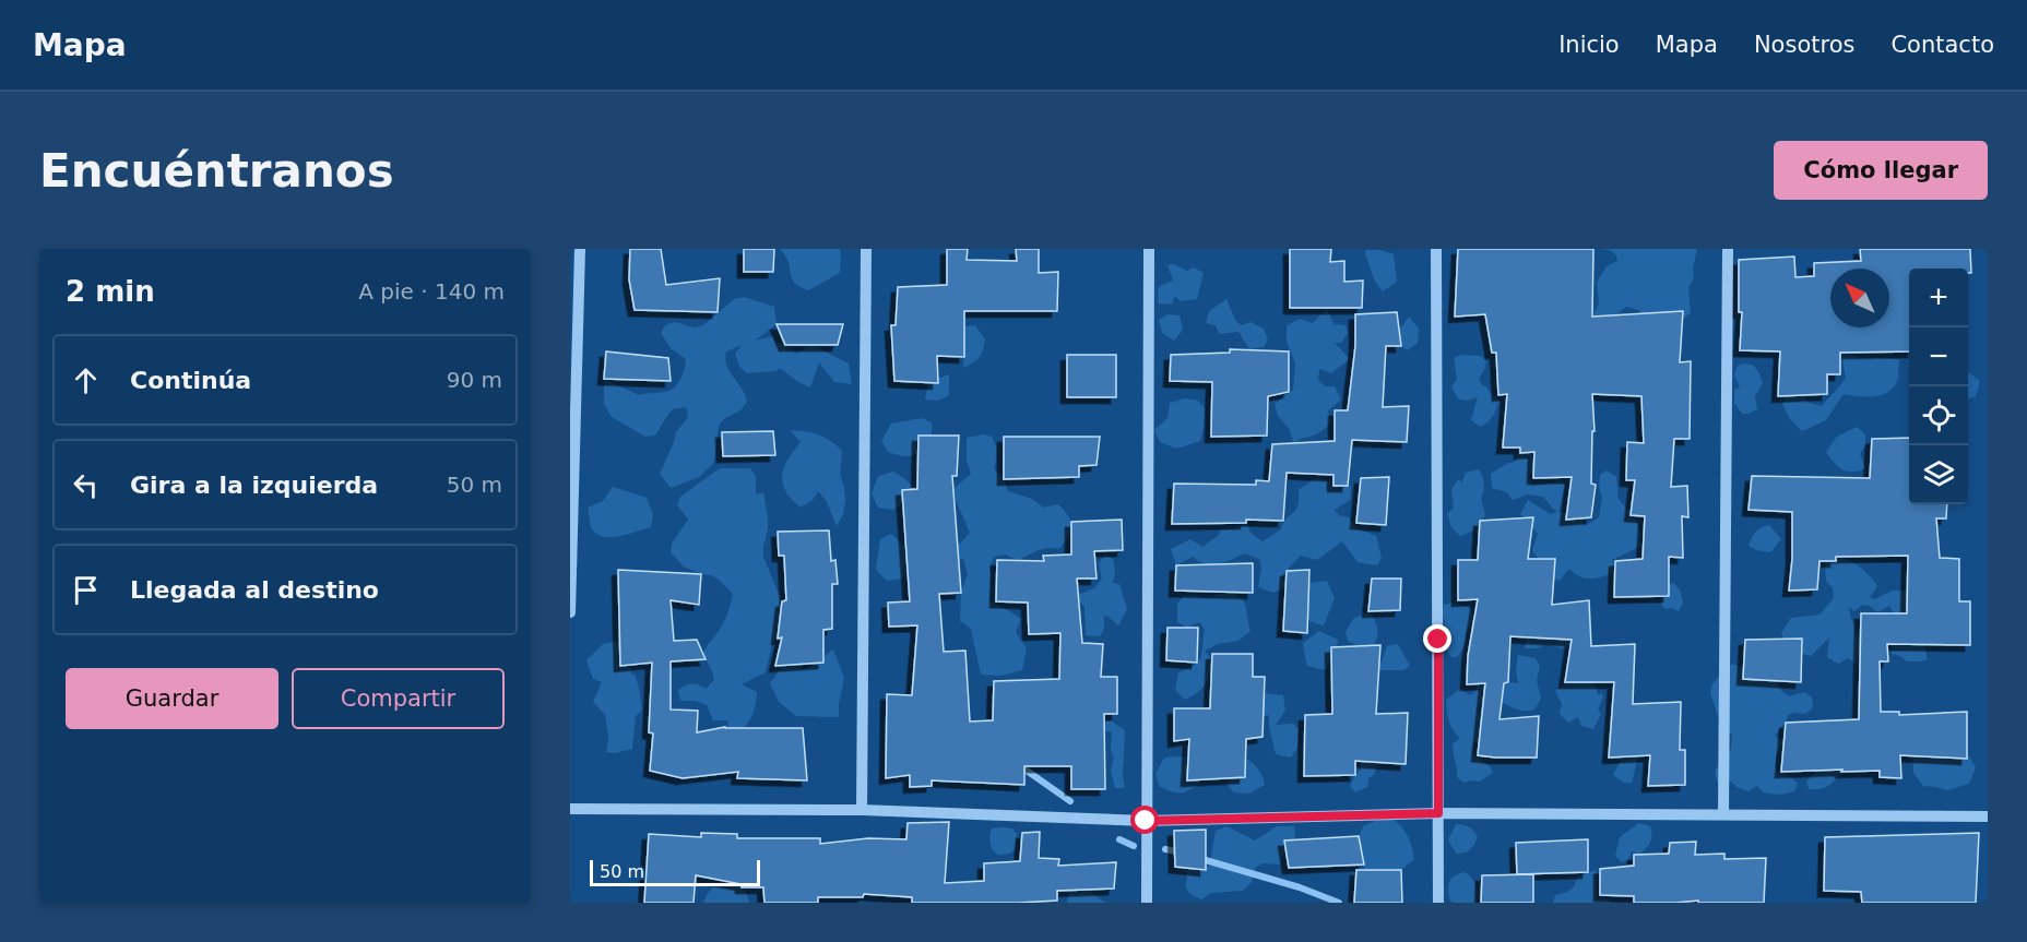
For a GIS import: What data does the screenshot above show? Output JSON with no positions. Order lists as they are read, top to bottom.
{
  "scale_bar": "50 m",
  "north": "top left",
  "page": {
    "header": "Mapa",
    "nav": [
      "Inicio",
      "Mapa",
      "Nosotros",
      "Contacto"
    ],
    "buttons": [
      "Cómo llegar",
      ["Guardar", "Compartir"]
    ],
    "title": "Encuéntranos",
    "heading": ["2 min", "A pie · 140 m"],
    "map_buttons": ["+", "−"],
    "list": [
      ["Continúa", "90 m"],
      ["Gira a la izquierda", "50 m"],
      "Llegada al destino"
    ],
    "scale": "50 m"
  }
}
